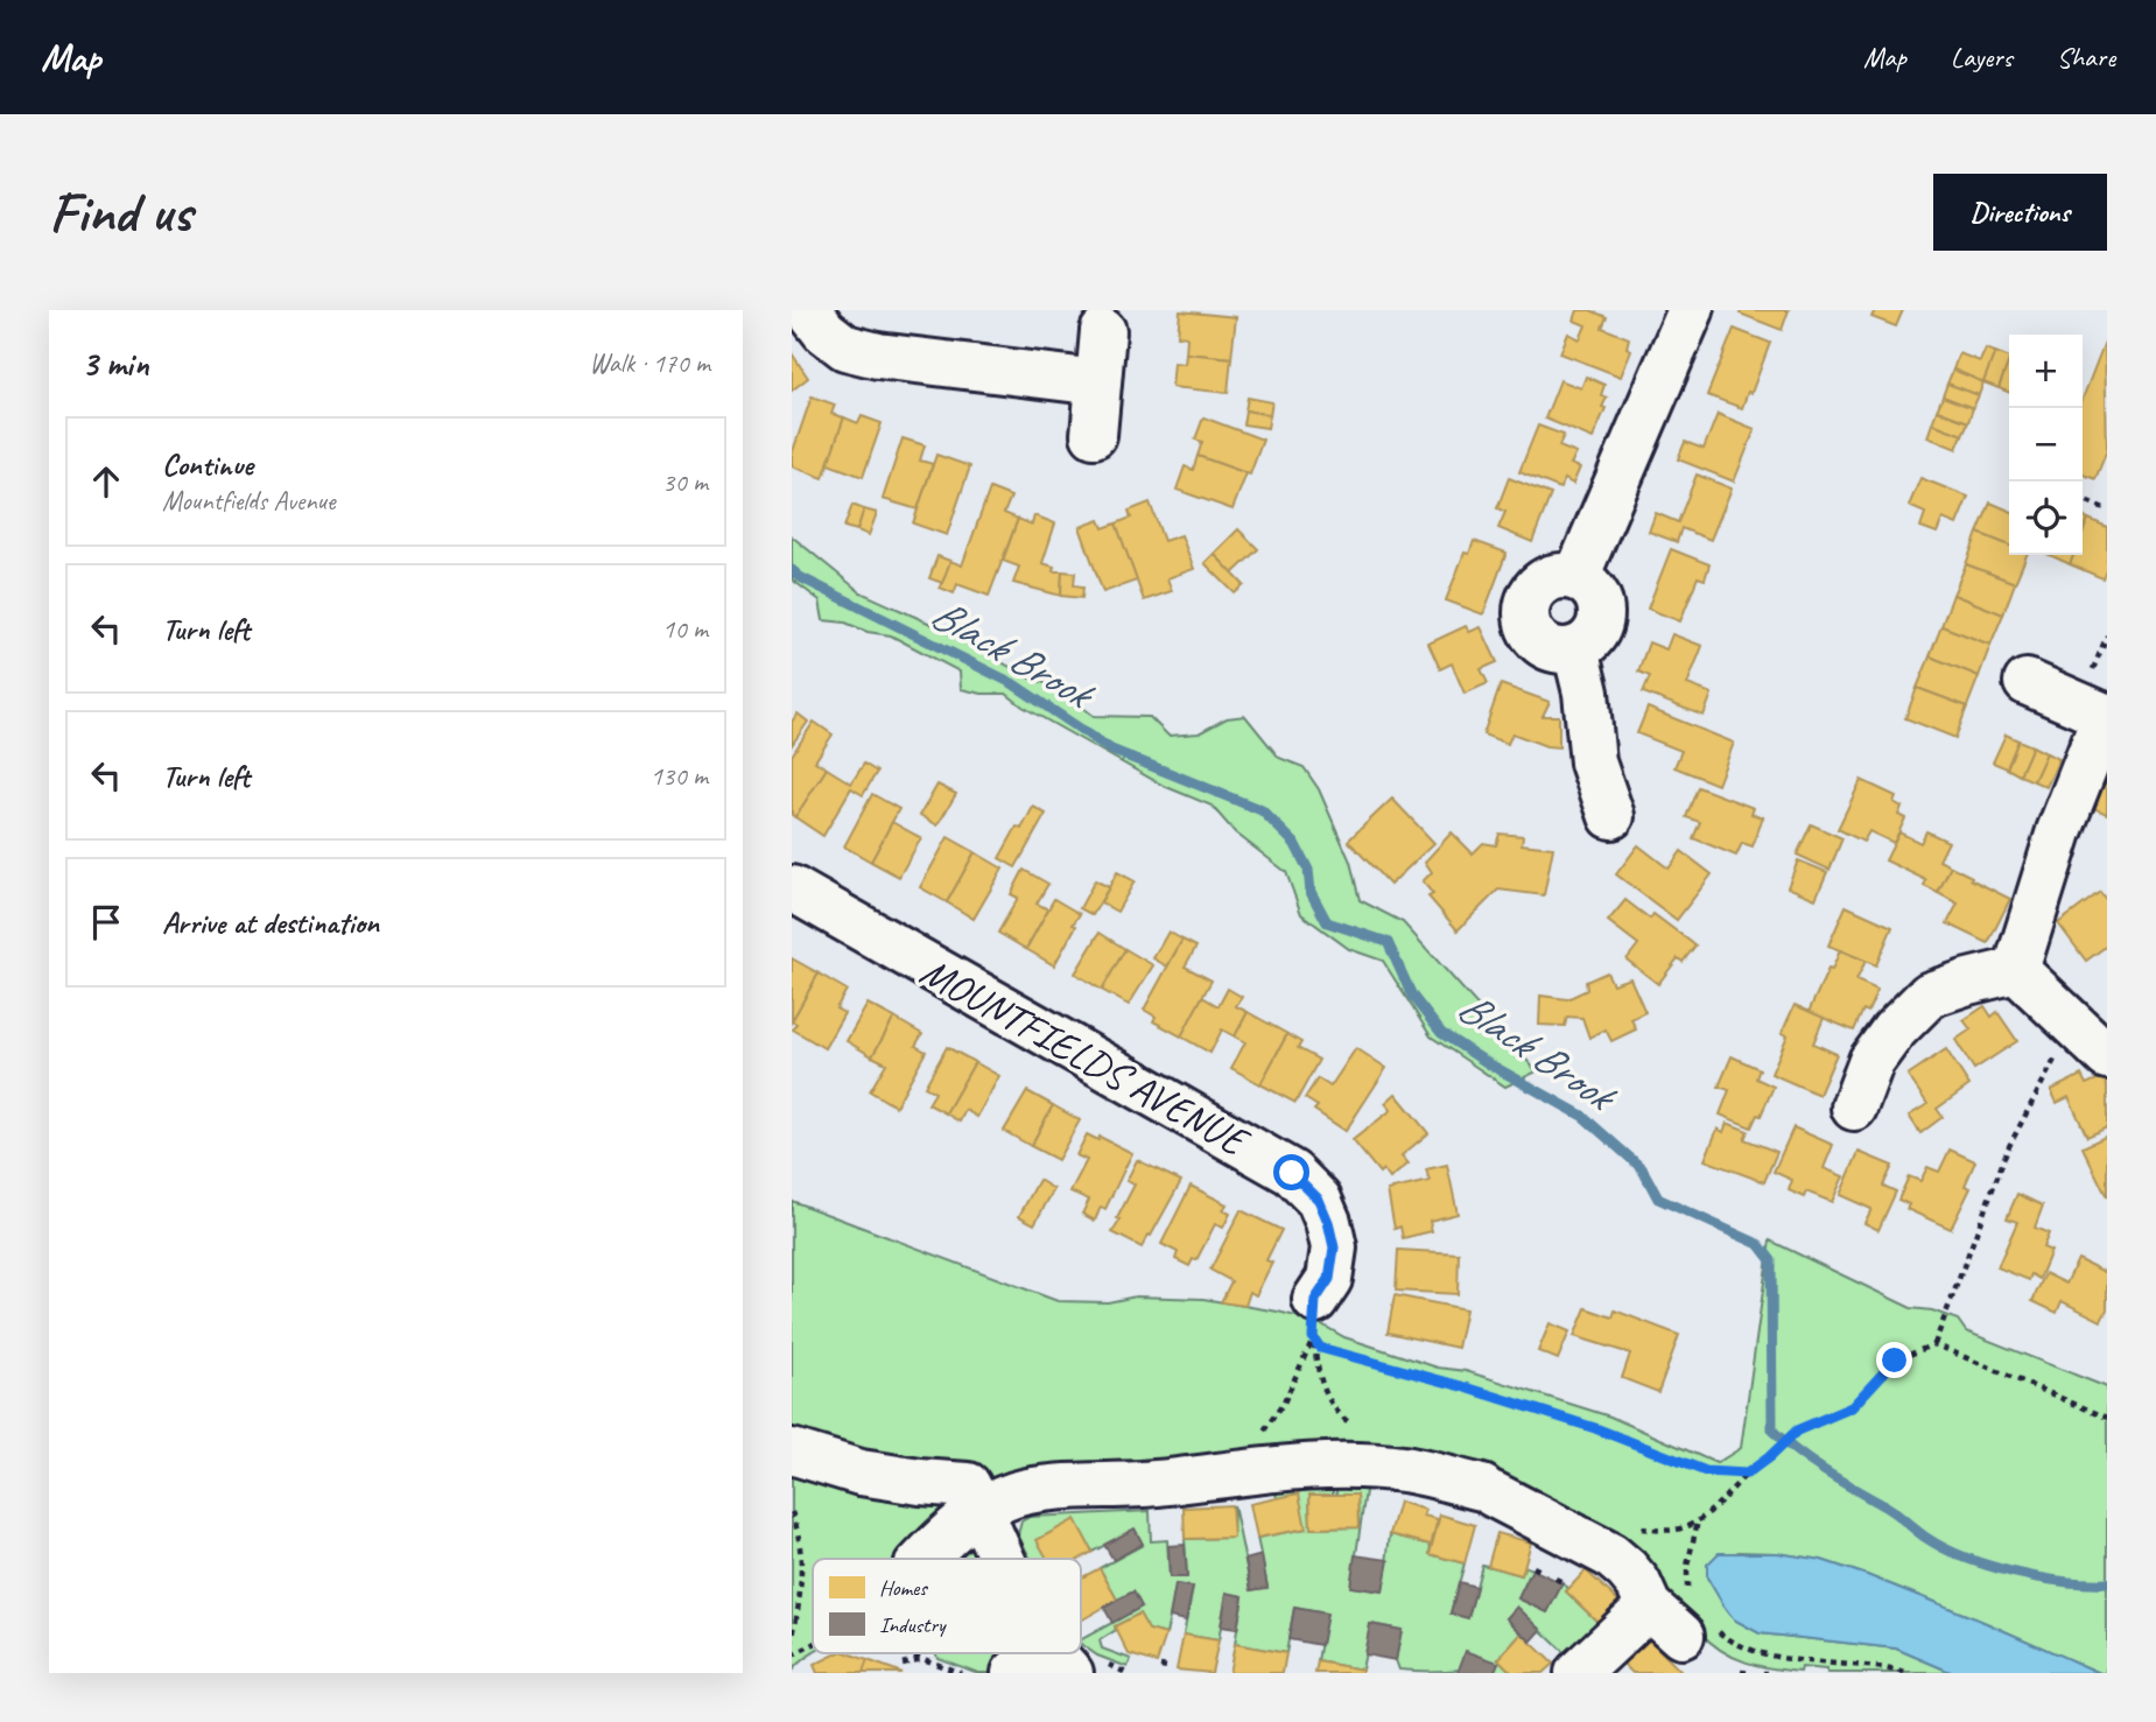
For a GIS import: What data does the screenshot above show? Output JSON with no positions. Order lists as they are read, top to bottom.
{
  "streets": {
    "street": ["MOUNTFIELDS AVENUE"]
  },
  "water": ["Black Brook"],
  "legend": ["Homes", "Industry"],
  "page": {
    "header": "Map",
    "nav": ["Map", "Layers", "Share"],
    "buttons": "Directions",
    "title": "Find us",
    "heading": ["3 min", "Walk · 170 m"],
    "map_buttons": ["+", "−"],
    "list": [
      ["Continue", "Mountfields Avenue", "30 m"],
      ["Turn left", "10 m"],
      ["Turn left", "130 m"],
      "Arrive at destination"
    ]
  }
}
